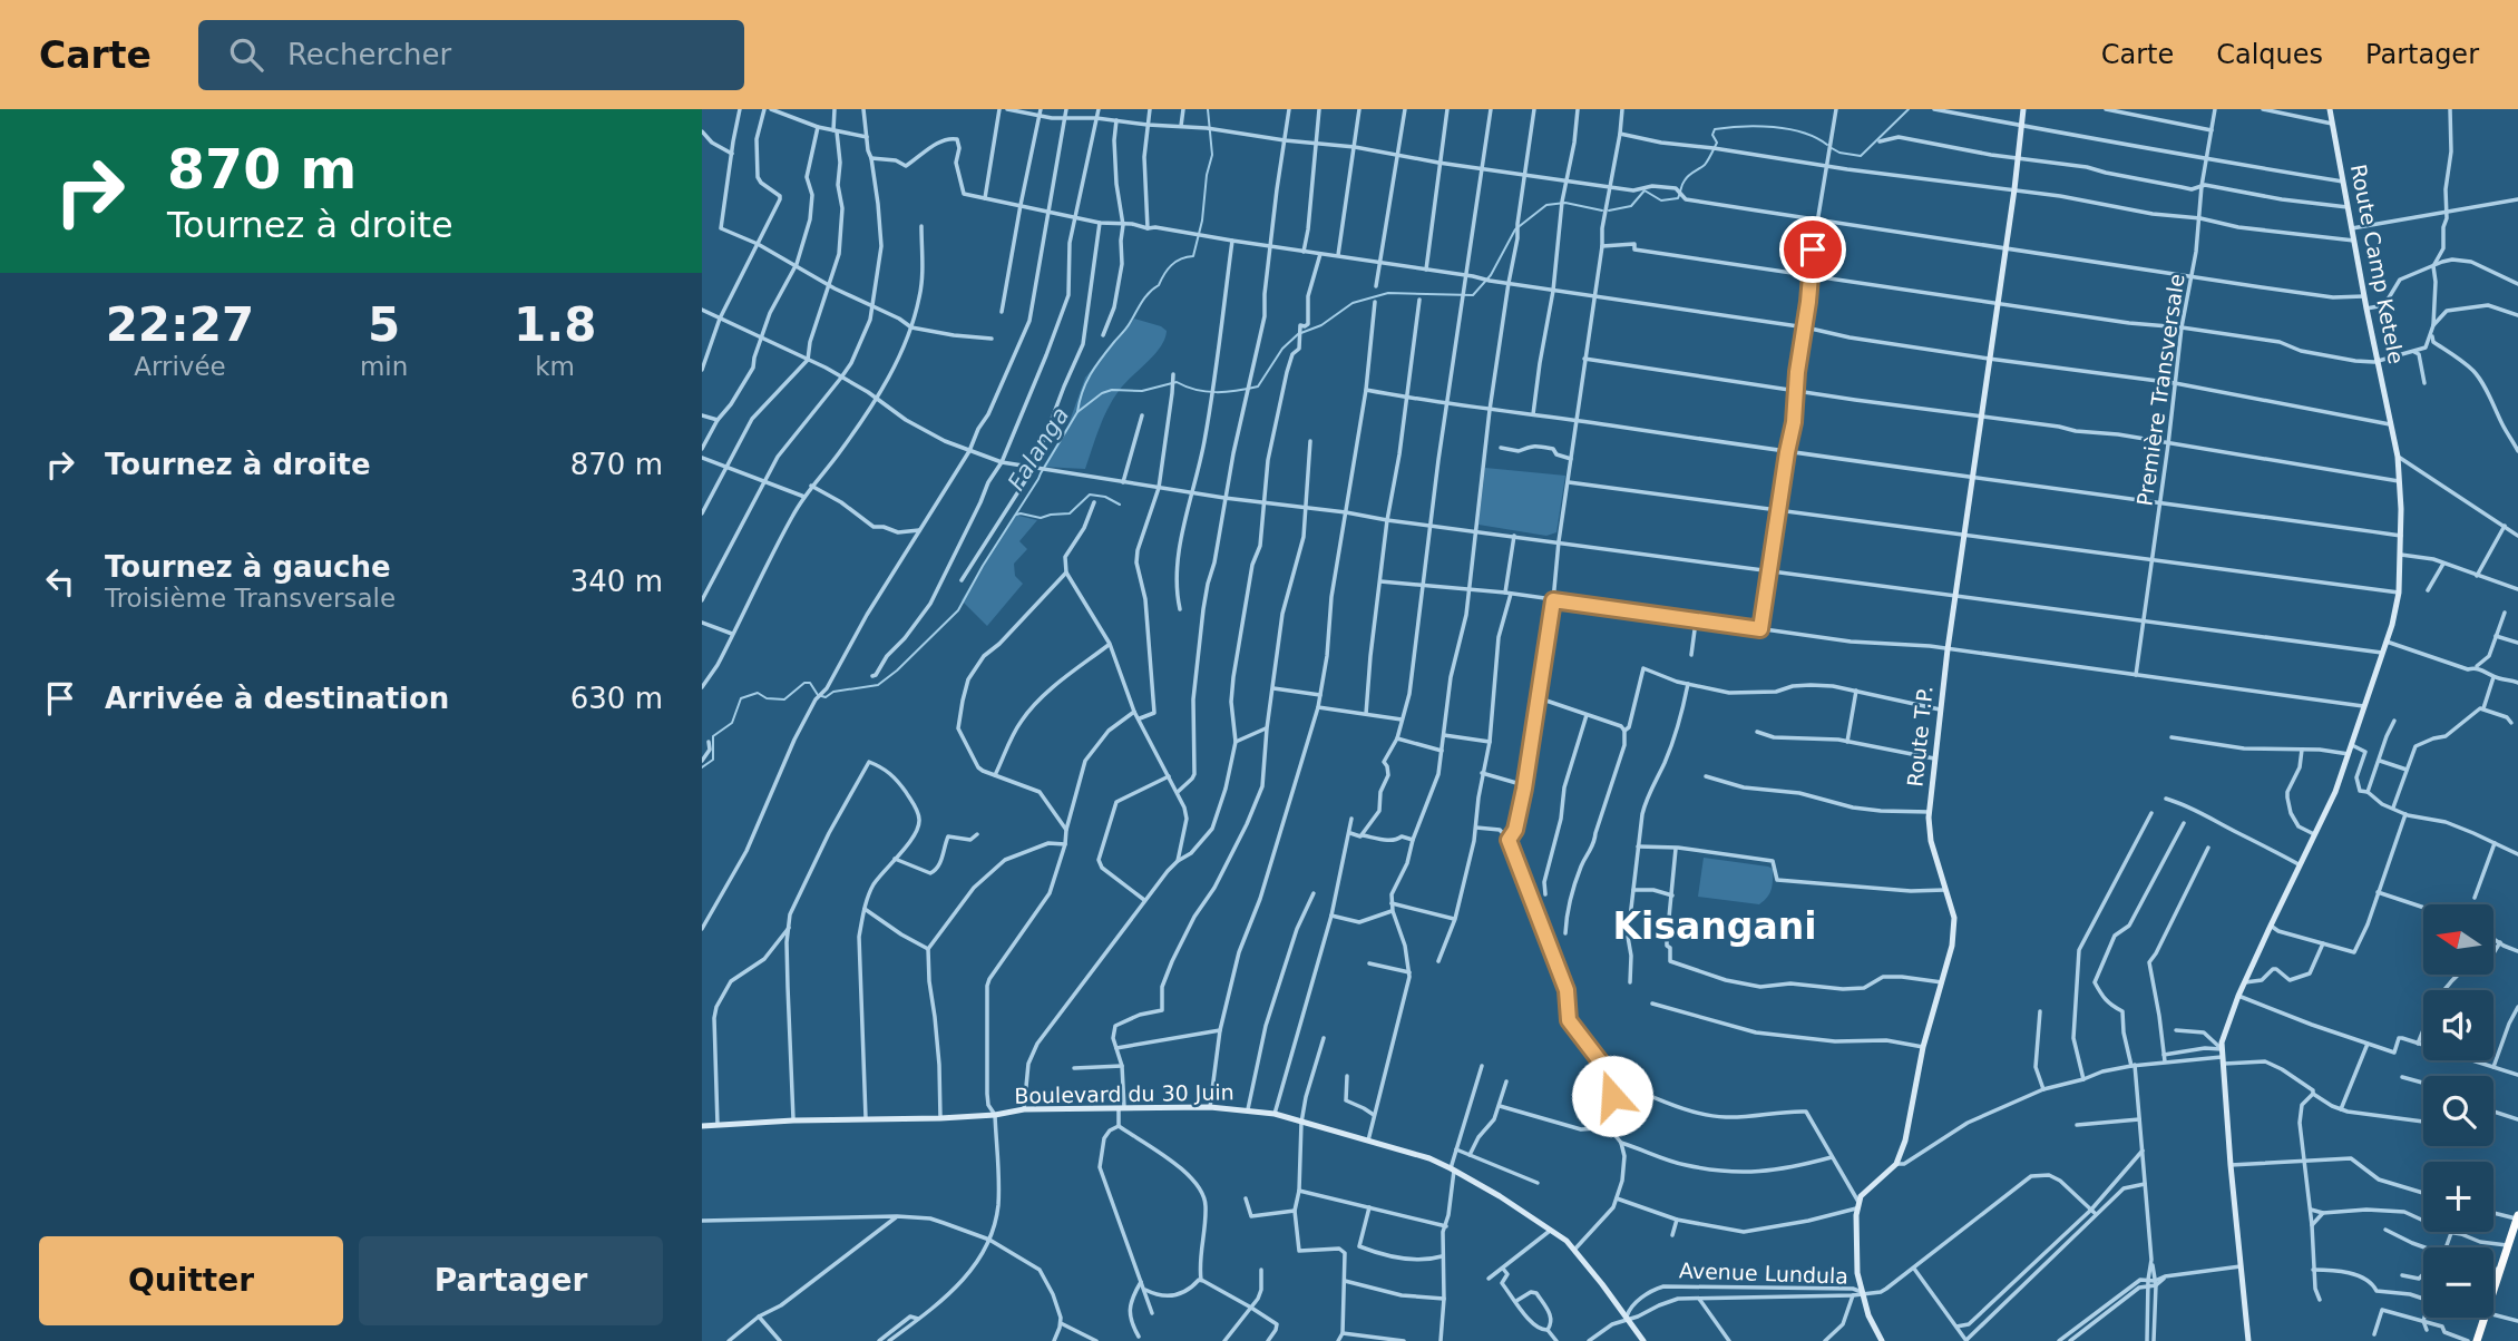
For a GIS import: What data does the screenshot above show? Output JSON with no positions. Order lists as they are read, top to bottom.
{
  "streets": {
    "street": [
      "Route Camp Ketele",
      "Première Transversale",
      "Route T.P.",
      "Boulevard du 30 Juin",
      "Avenue Lundula"
    ]
  },
  "crossings": [
    ["Boulevard du 30 Juin", "Avenue Lundula"]
  ],
  "districts": ["Kisangani"],
  "water": ["Falanga"],
  "north": "left",
  "page": {
    "header": "Carte",
    "search": "Rechercher",
    "nav": ["Carte", "Calques", "Partager"],
    "turn": ["870 m", "Tournez à droite"],
    "eta": [
      "22:27",
      "Arrivée",
      "5",
      "min",
      "1.8",
      "km"
    ],
    "list": [
      {
        "name": "Tournez à droite",
        "value": "870 m"
      },
      {
        "name": "Tournez à gauche",
        "note": "Troisième Transversale",
        "value": "340 m"
      },
      {
        "name": "Arrivée à destination",
        "value": "630 m"
      }
    ],
    "map_buttons": ["+", "−"],
    "buttons": ["Quitter", "Partager"]
  }
}
